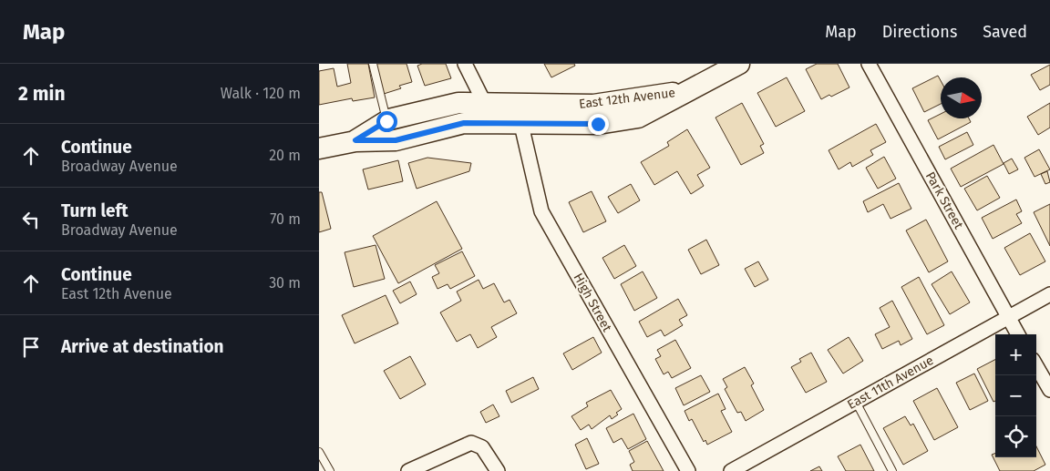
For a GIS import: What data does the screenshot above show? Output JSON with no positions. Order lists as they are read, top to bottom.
{
  "streets": {
    "street": [
      "East 12th Avenue",
      "Park Street",
      "High Street",
      "East 11th Avenue"
    ]
  },
  "crossings": [
    ["East 12th Avenue", "High Street"],
    ["Park Street", "East 11th Avenue"]
  ],
  "north": "right",
  "page": {
    "header": "Map",
    "nav": ["Map", "Directions", "Saved"],
    "heading": ["2 min", "Walk · 120 m"],
    "list": [
      ["Continue", "Broadway Avenue", "20 m"],
      ["Turn left", "Broadway Avenue", "70 m"],
      ["Continue", "East 12th Avenue", "30 m"],
      "Arrive at destination"
    ],
    "map_buttons": ["+", "−"]
  }
}
